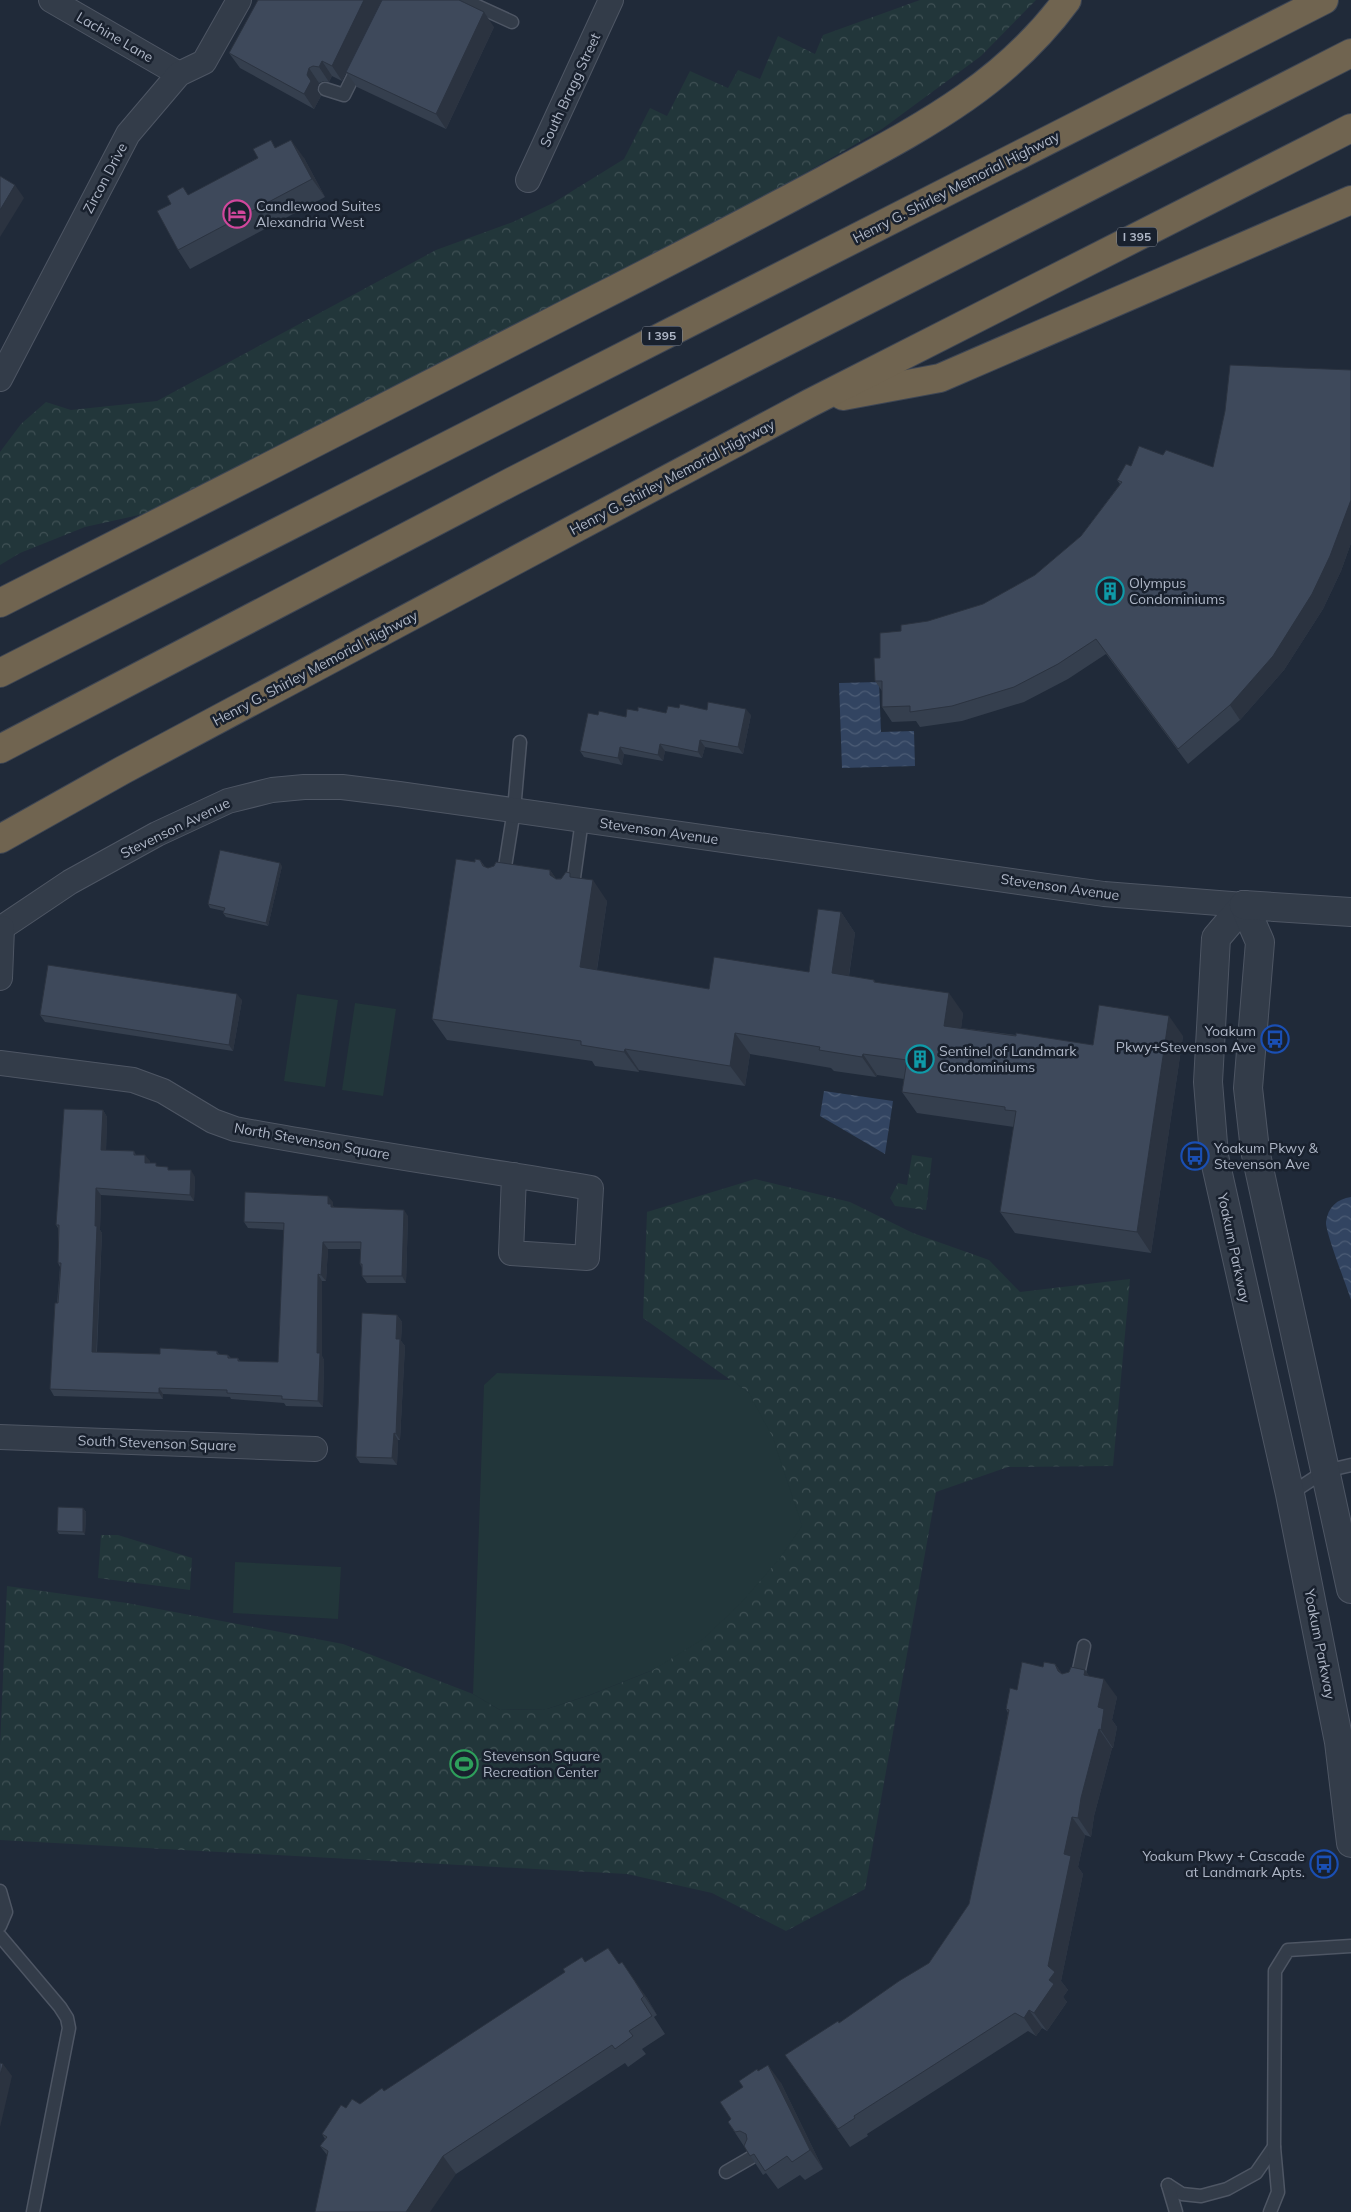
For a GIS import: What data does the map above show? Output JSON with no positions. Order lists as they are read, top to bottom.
{
  "streets": {
    "highway": ["Henry G. Shirley Memorial Highway", "I 395"],
    "street": [
      "Lachine Lane",
      "South Bragg Street",
      "Zircon Drive",
      "Stevenson Avenue",
      "North Stevenson Square",
      "Yoakum Parkway",
      "South Stevenson Square"
    ]
  },
  "crossings": [
    ["Lachine Lane", "Zircon Drive"],
    ["Stevenson Avenue", "Yoakum Parkway"]
  ],
  "places": {
    "hotel": ["Candlewood Suites Alexandria West"],
    "building": ["Olympus Condominiums", "Sentinel of Landmark Condominiums"],
    "bus stop": ["Yoakum Pkwy+Stevenson Ave", "Yoakum Pkwy & Stevenson Ave", "Yoakum Pkwy + Cascade at Landmark Apts."],
    "sports": ["Stevenson Square Recreation Center"]
  }
}
